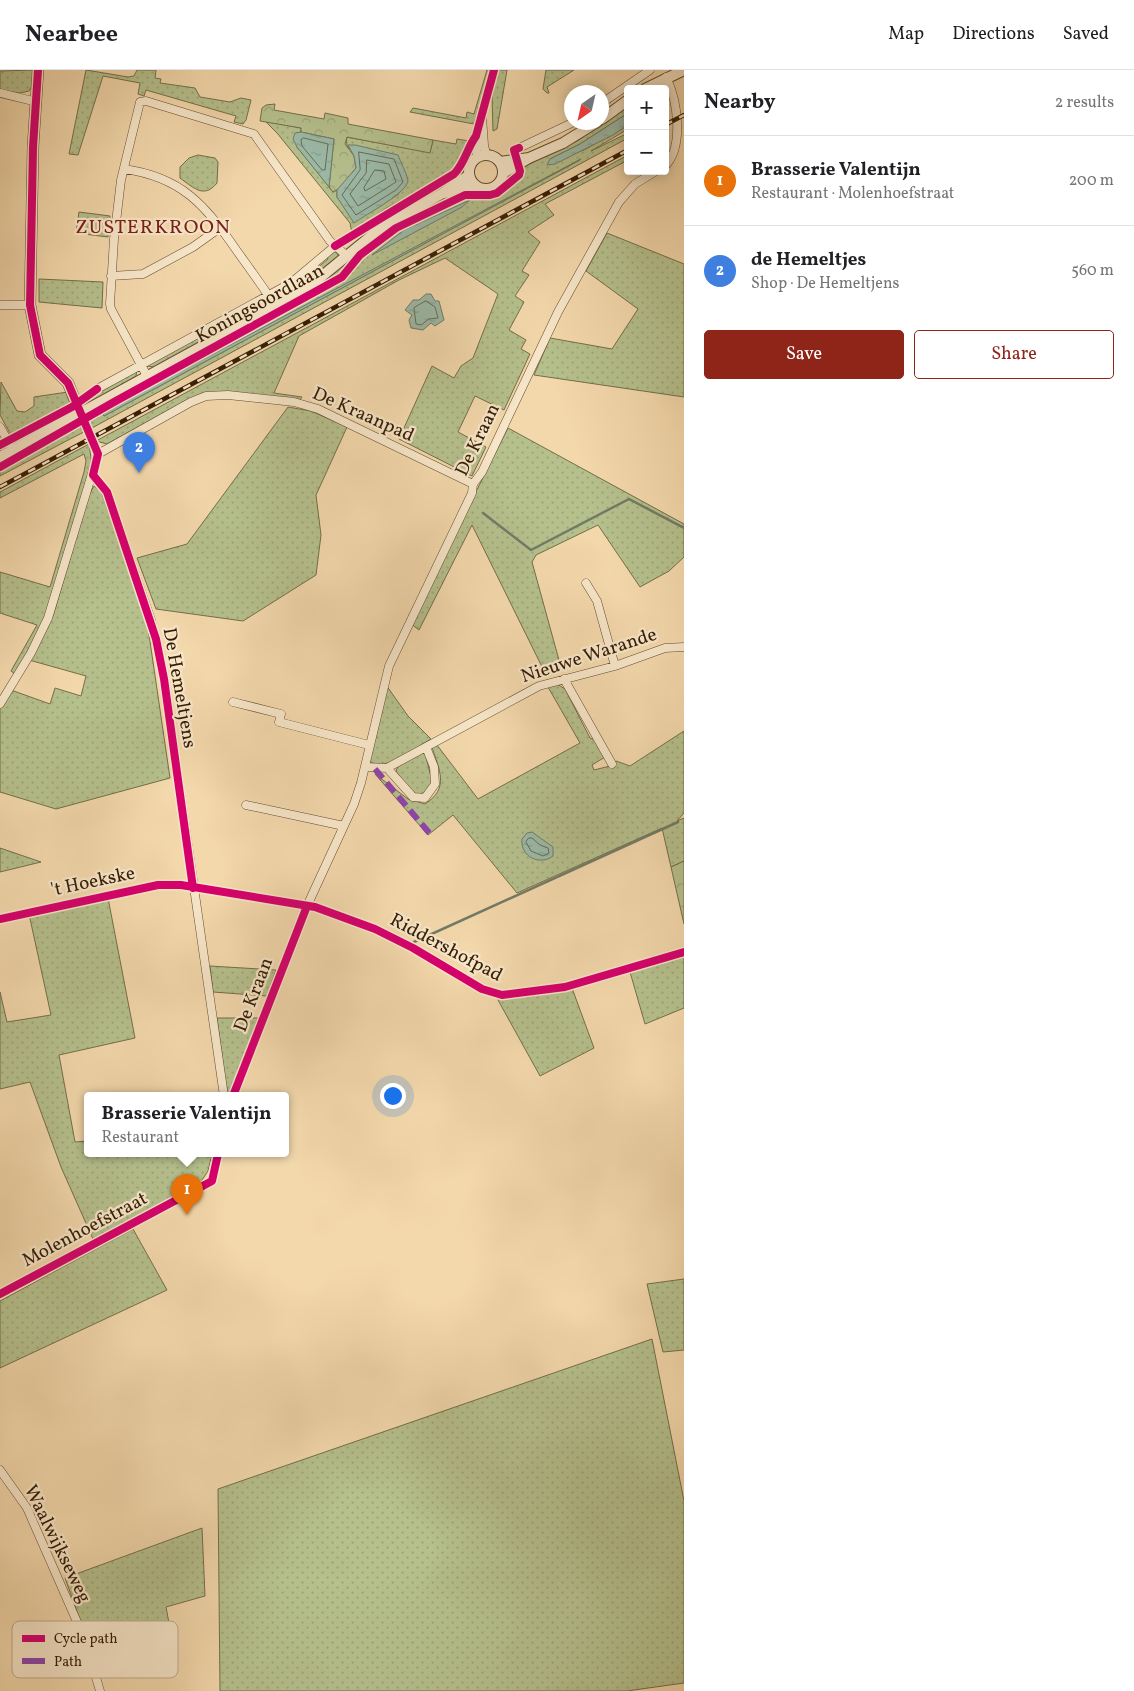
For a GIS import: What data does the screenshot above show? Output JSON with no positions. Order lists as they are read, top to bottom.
{
  "streets": {
    "street": [
      "Koningsoordlaan",
      "De Kraanpad",
      "De Kraan",
      "Nieuwe Warande",
      "De Hemeltjens",
      "'t Hoekske",
      "Riddershofpad",
      "Molenhoefstraat",
      "Waalwijkseweg"
    ]
  },
  "crossings": [
    ["De Kraanpad", "De Kraan"],
    ["De Kraanpad", "De Hemeltjens"],
    ["De Kraan", "Riddershofpad"],
    ["De Hemeltjens", "'t Hoekske"],
    ["De Hemeltjens", "Riddershofpad"],
    ["'t Hoekske", "Riddershofpad"]
  ],
  "districts": ["ZUSTERKROON"],
  "legend": ["Cycle path", "Path"],
  "north": "bottom left",
  "page": {
    "header": "Nearbee",
    "nav": ["Map", "Directions", "Saved"],
    "heading": ["Nearby", "2 results"],
    "map_buttons": ["+", "−"],
    "list": [
      {
        "mark": "1",
        "name": "Brasserie Valentijn",
        "note": "Restaurant · Molenhoefstraat",
        "value": "200 m"
      },
      {
        "mark": "2",
        "name": "de Hemeltjes",
        "note": "Shop · De Hemeltjens",
        "value": "560 m"
      }
    ],
    "buttons": ["Save", "Share"],
    "pins": ["2", "1"],
    "popup": ["Brasserie Valentijn", "Restaurant"]
  }
}
